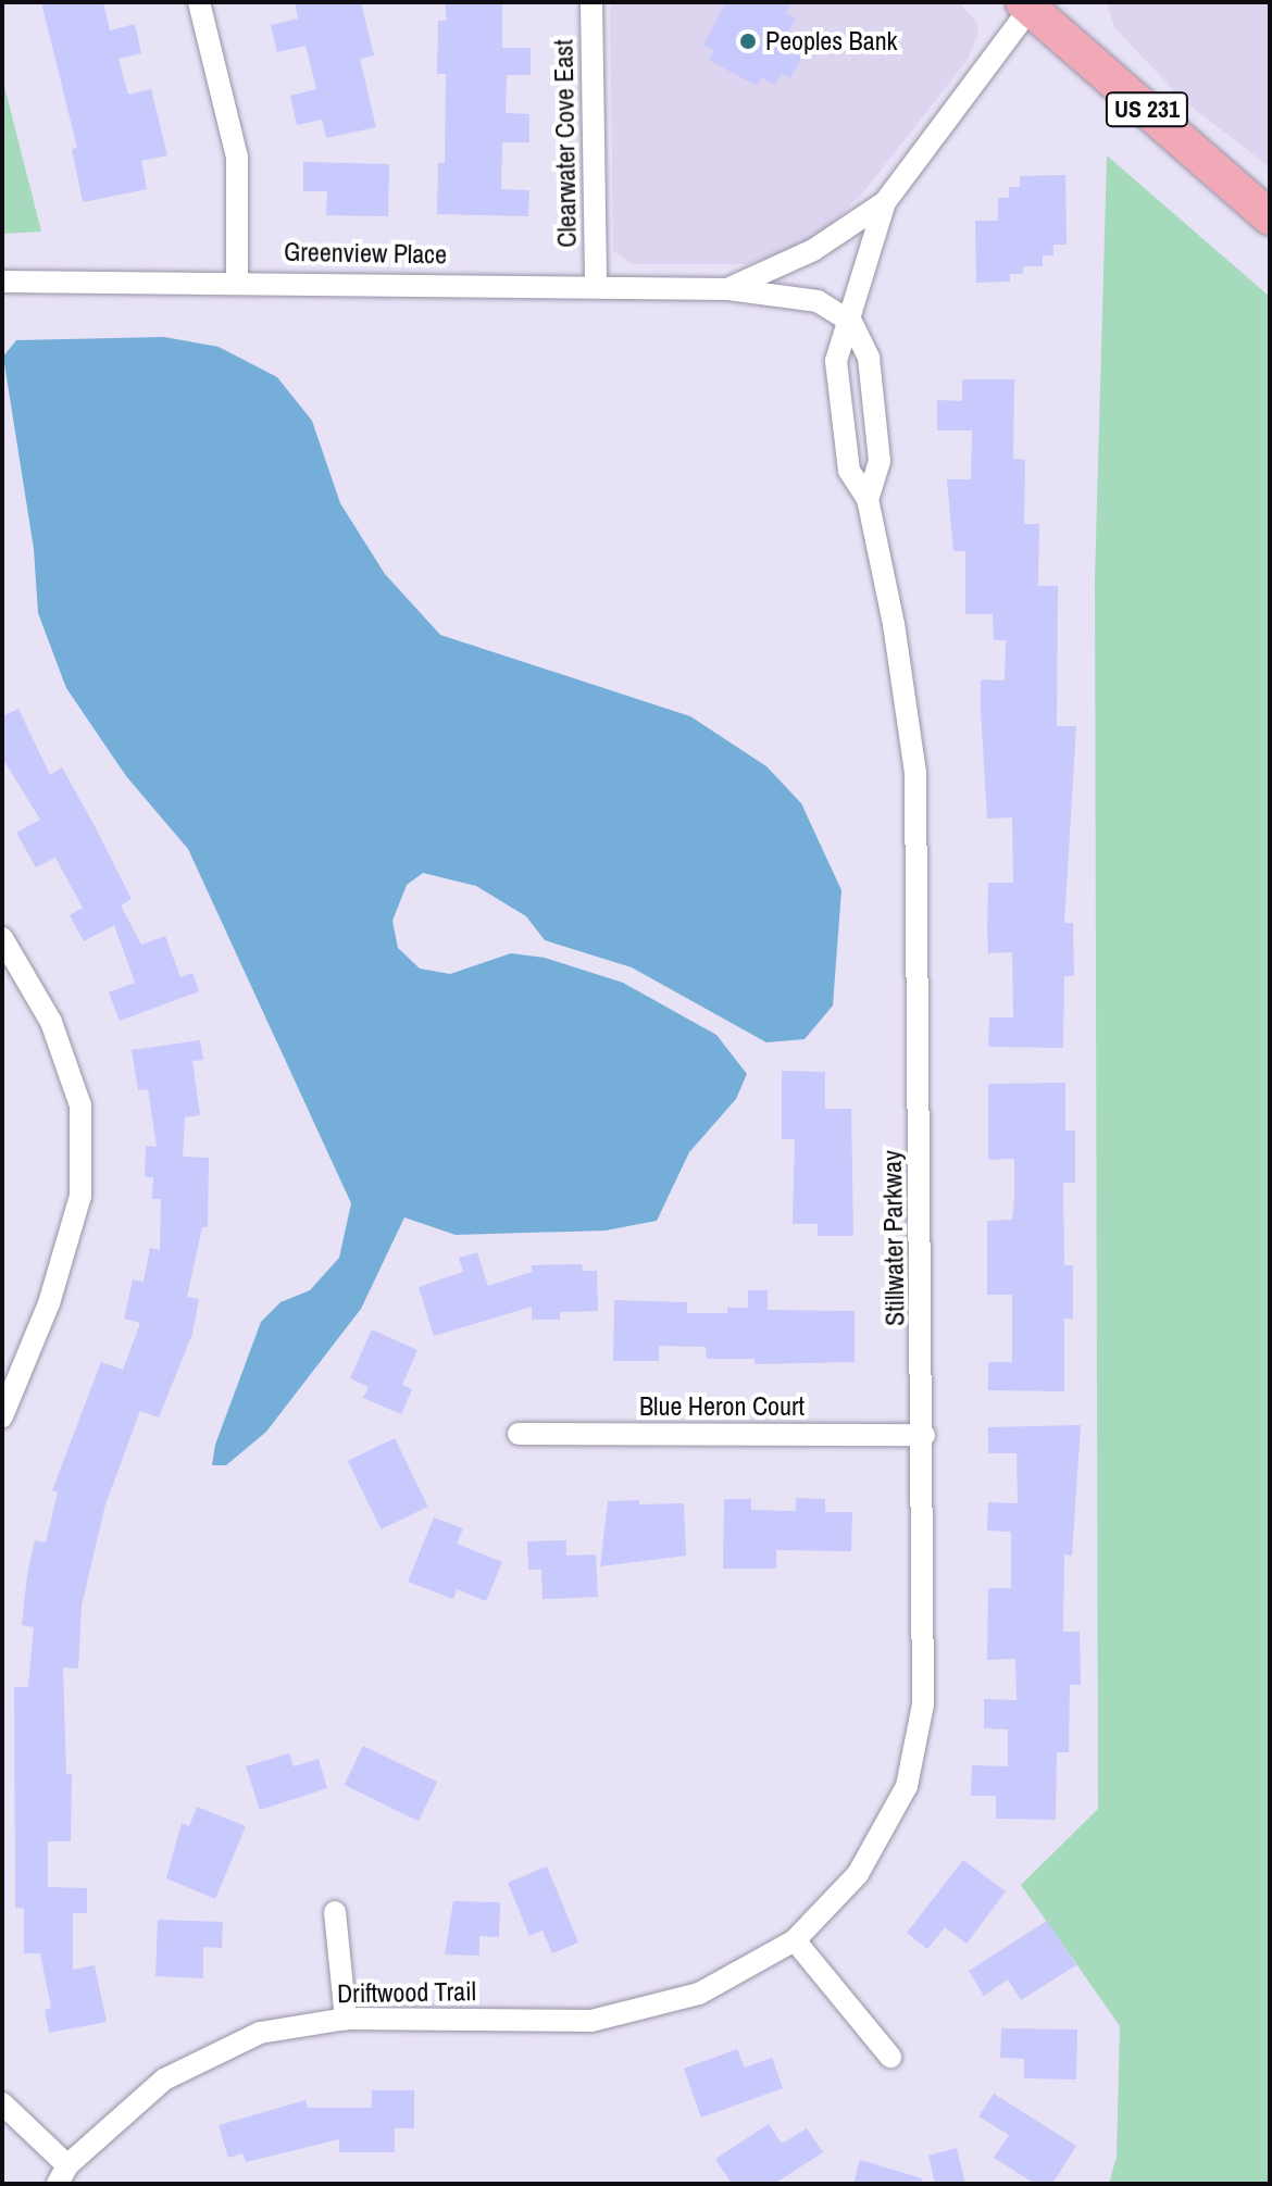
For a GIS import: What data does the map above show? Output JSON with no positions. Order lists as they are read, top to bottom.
{
  "streets": {
    "main road": ["US 231"],
    "street": [
      "Clearwater Cove East",
      "Greenview Place",
      "Stillwater Parkway",
      "Blue Heron Court",
      "Driftwood Trail"
    ]
  },
  "crossings": [
    ["US 231", "Stillwater Parkway"],
    ["Clearwater Cove East", "Greenview Place"],
    ["Greenview Place", "Stillwater Parkway"],
    ["Stillwater Parkway", "Blue Heron Court"],
    ["Stillwater Parkway", "Driftwood Trail"]
  ],
  "places": ["Peoples Bank"]
}
